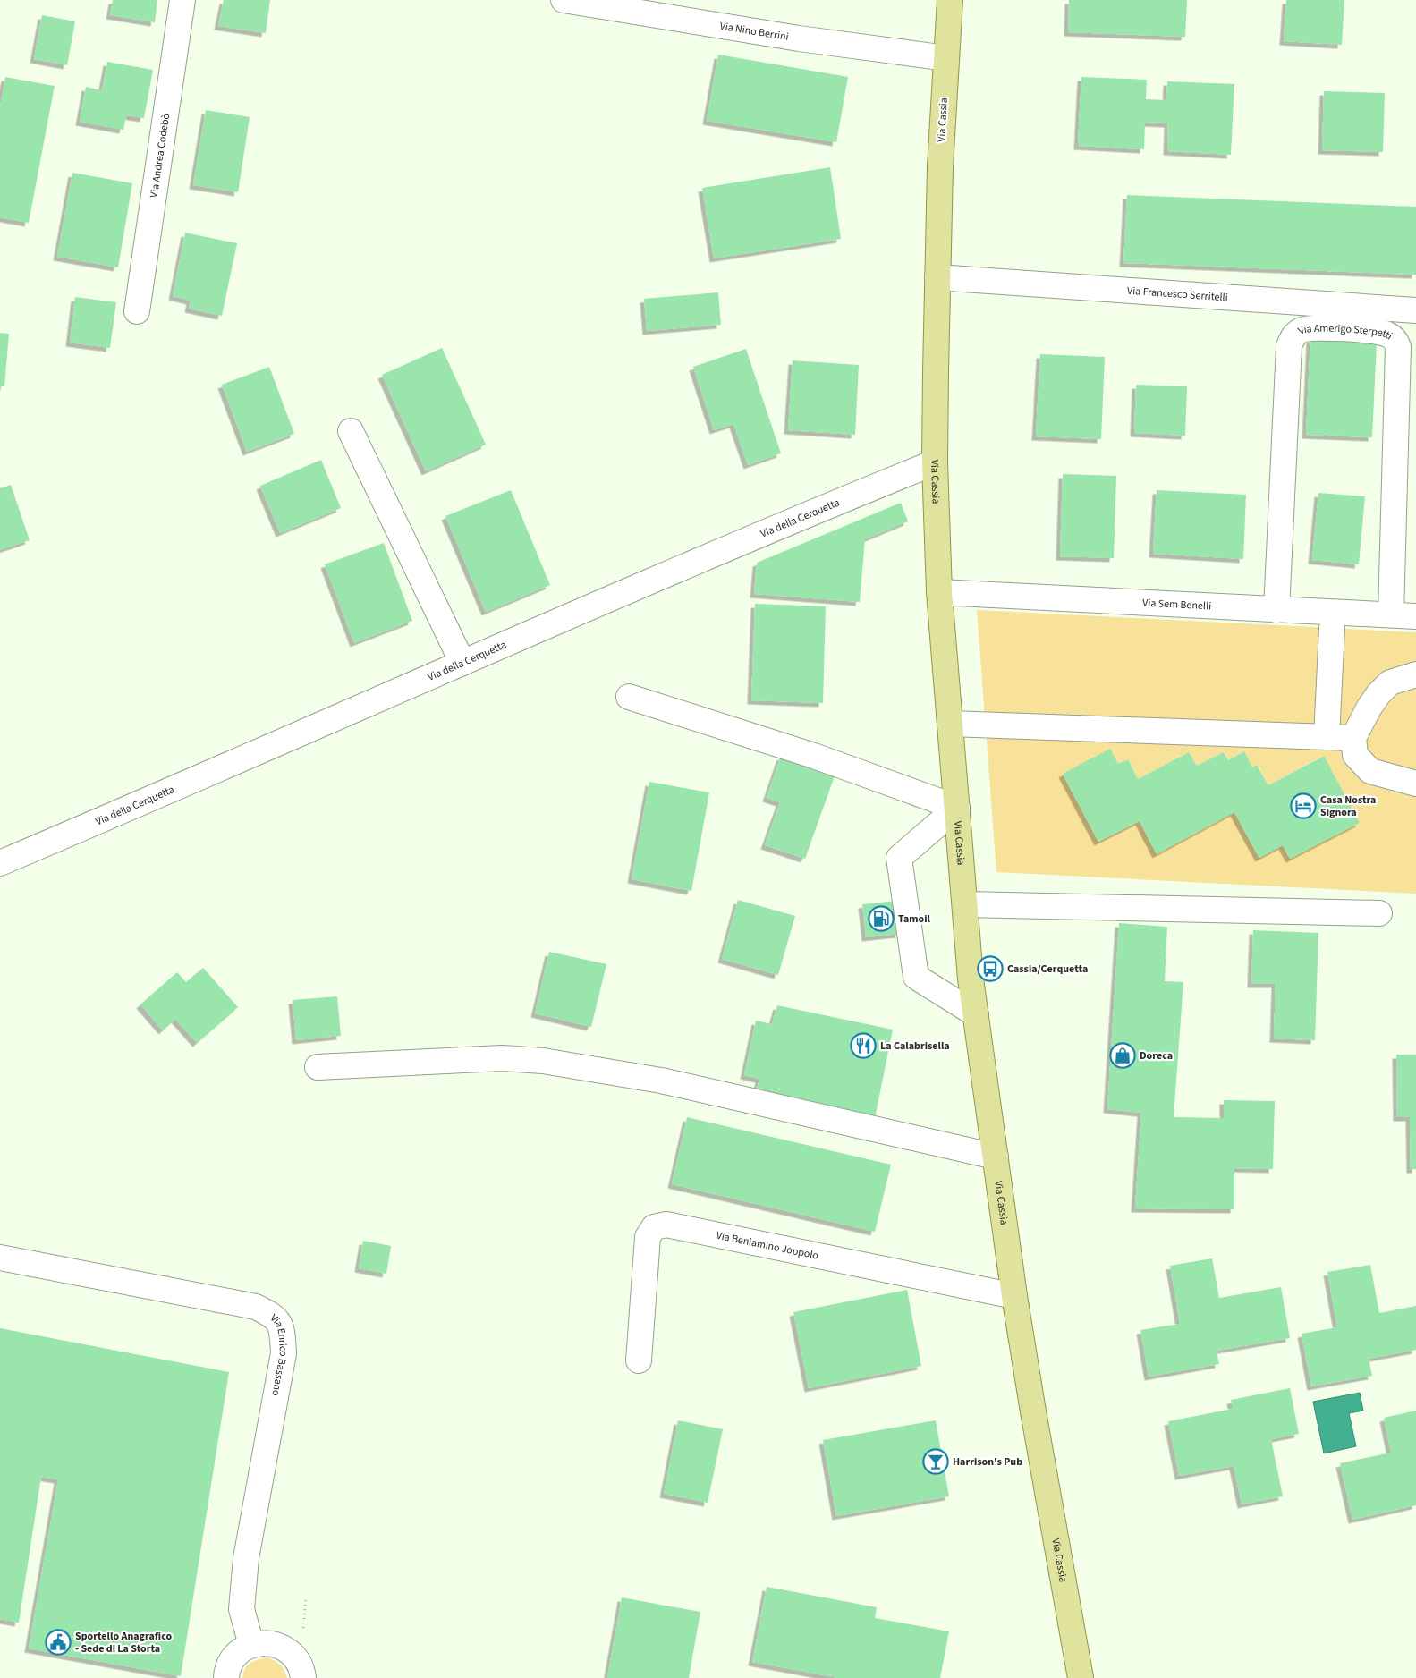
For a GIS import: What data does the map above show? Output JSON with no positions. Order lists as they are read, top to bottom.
{
  "streets": {
    "main road": ["Via Cassia"],
    "street": [
      "Via Nino Berrini",
      "Via Andrea Codebò",
      "Via Francesco Serritelli",
      "Via Amerigo Sterpetti",
      "Via della Cerquetta",
      "Via Sem Benelli",
      "Via Beniamino Joppolo",
      "Via Enrico Bassano"
    ]
  },
  "crossings": [
    ["Via Nino Berrini", "Via Cassia"],
    ["Via Cassia", "Via Francesco Serritelli"],
    ["Via Cassia", "Via della Cerquetta"],
    ["Via Cassia", "Via Sem Benelli"],
    ["Via Cassia", "Via Beniamino Joppolo"],
    ["Via Amerigo Sterpetti", "Via Sem Benelli"]
  ],
  "places": {
    "hotel": ["Casa Nostra Signora"],
    "fuel station": ["Tamoil"],
    "bus stop": ["Cassia/Cerquetta"],
    "restaurant": ["La Calabrisella"],
    "shop": ["Doreca"],
    "bar": ["Harrison's Pub"],
    "public building": ["Sportello Anagrafico - Sede di La Storta"]
  }
}
